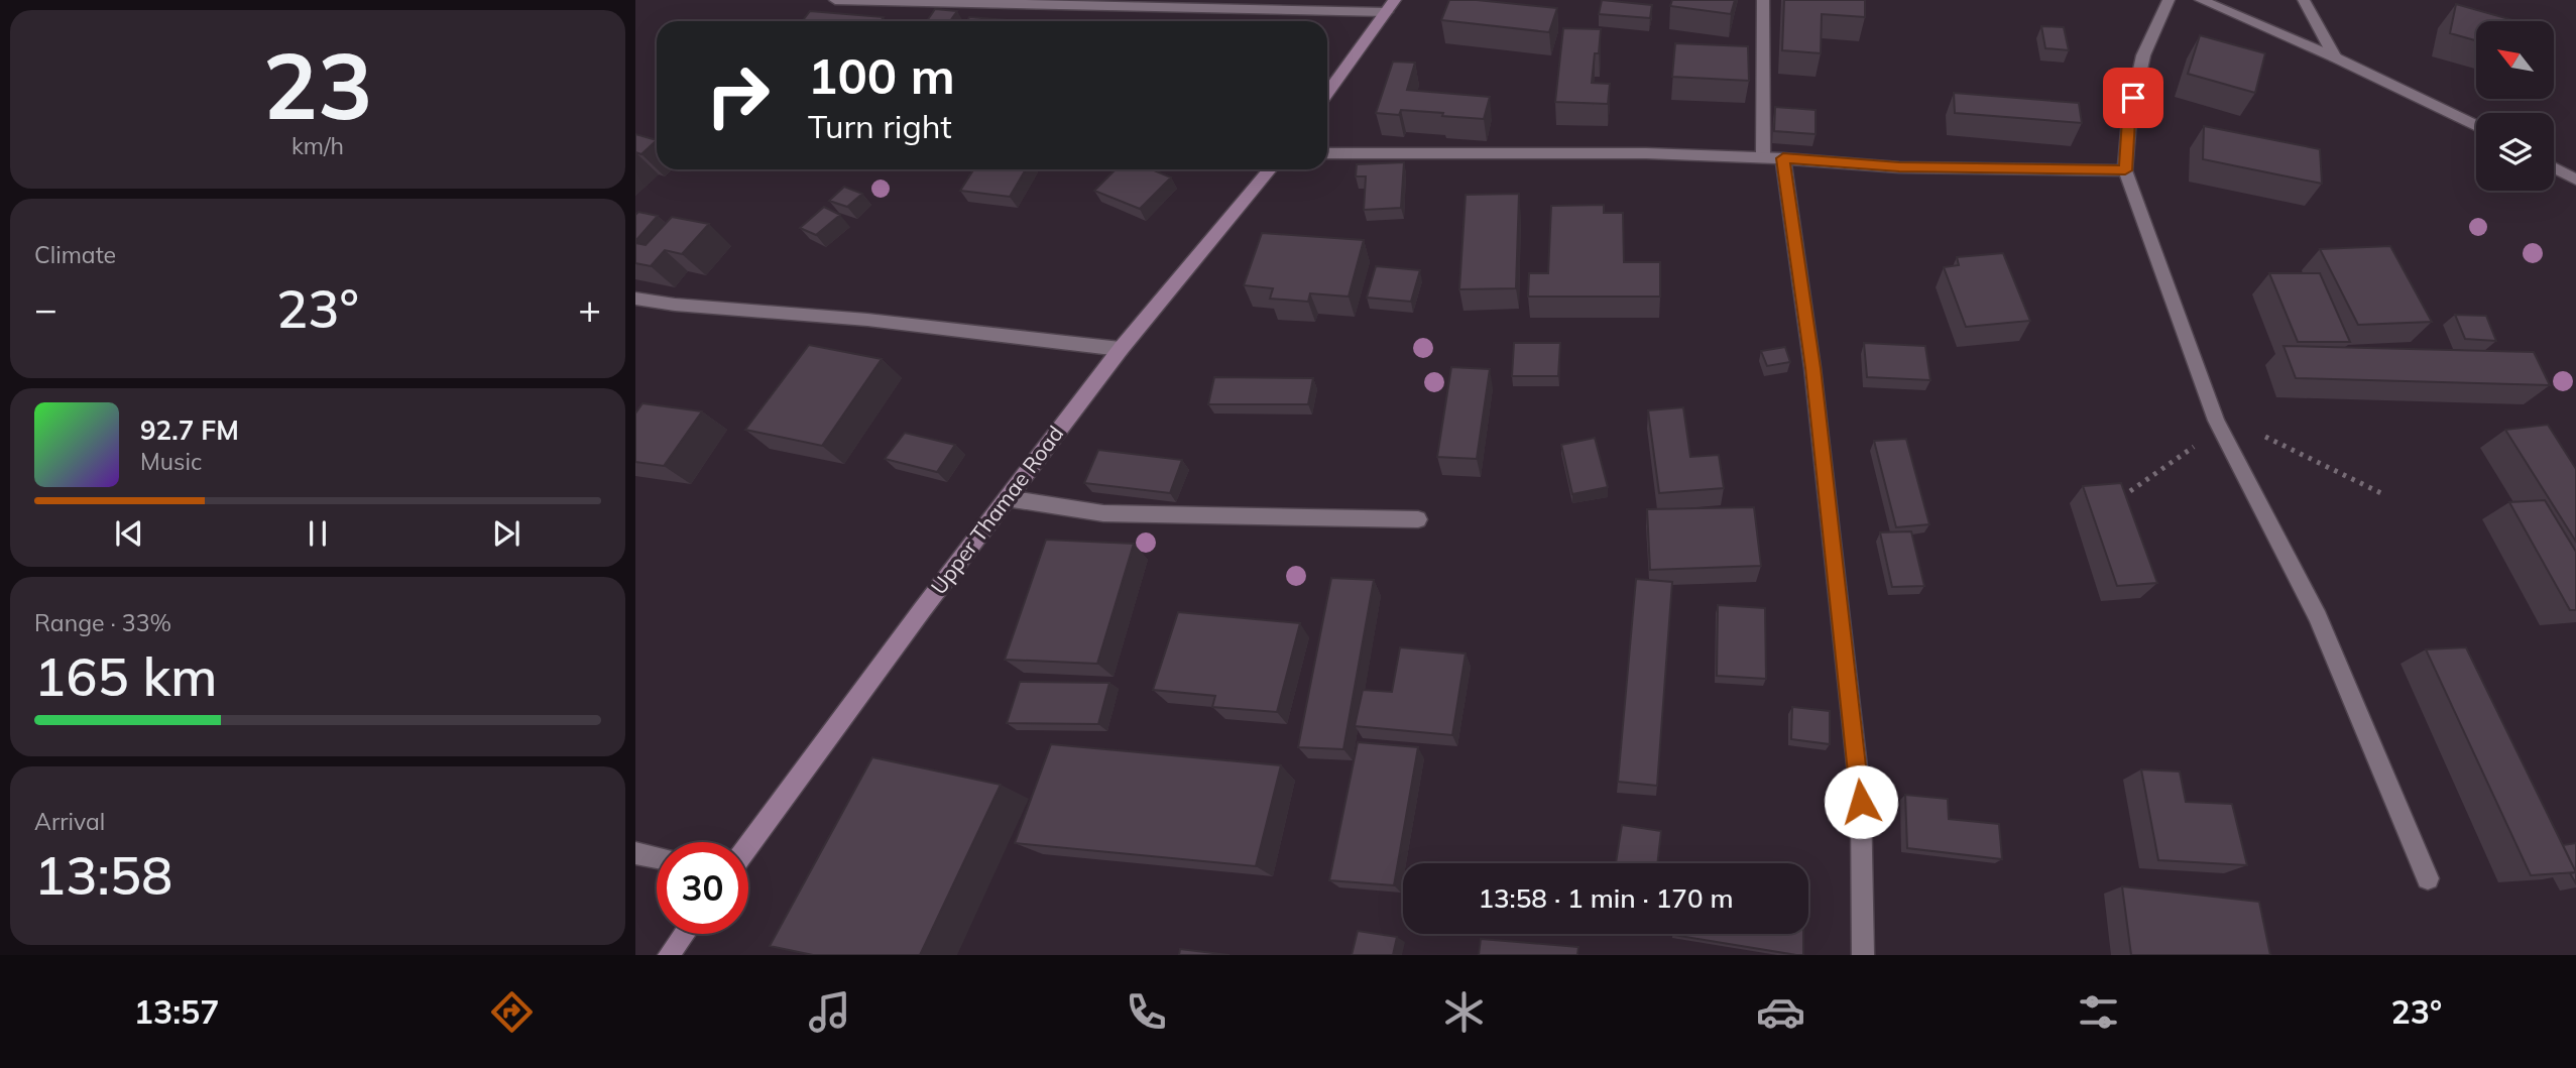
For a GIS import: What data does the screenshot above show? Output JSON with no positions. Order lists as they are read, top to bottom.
{
  "streets": {
    "street": ["Upper Thamae Road"]
  },
  "north": "top left",
  "page": {
    "tile": [
      ["23", "km/h"],
      "Climate",
      ["Range · 33%", "165 km"],
      ["Arrival", "13:58"]
    ],
    "turn": ["100 m", "Turn right"],
    "heat": ["−", "23°", "+"],
    "song": ["92.7 FM", "Music"],
    "limit": "30",
    "trip": "13:58 · 1 min · 170 m",
    "tabs": ["13:57", "23°"]
  }
}
